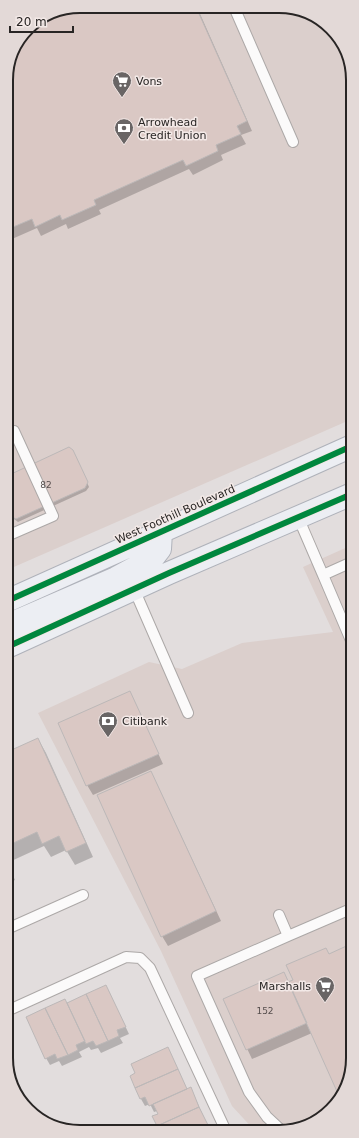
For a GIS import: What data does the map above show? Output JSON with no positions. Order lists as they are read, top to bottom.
{
  "streets": {
    "main road": ["West Foothill Boulevard"]
  },
  "places": {
    "supermarket": ["Vons", "Marshalls"],
    "bank": ["Arrowhead Credit Union", "Citibank"]
  },
  "house_numbers": ["82", "152"],
  "scale_bar": "20 m"
}
